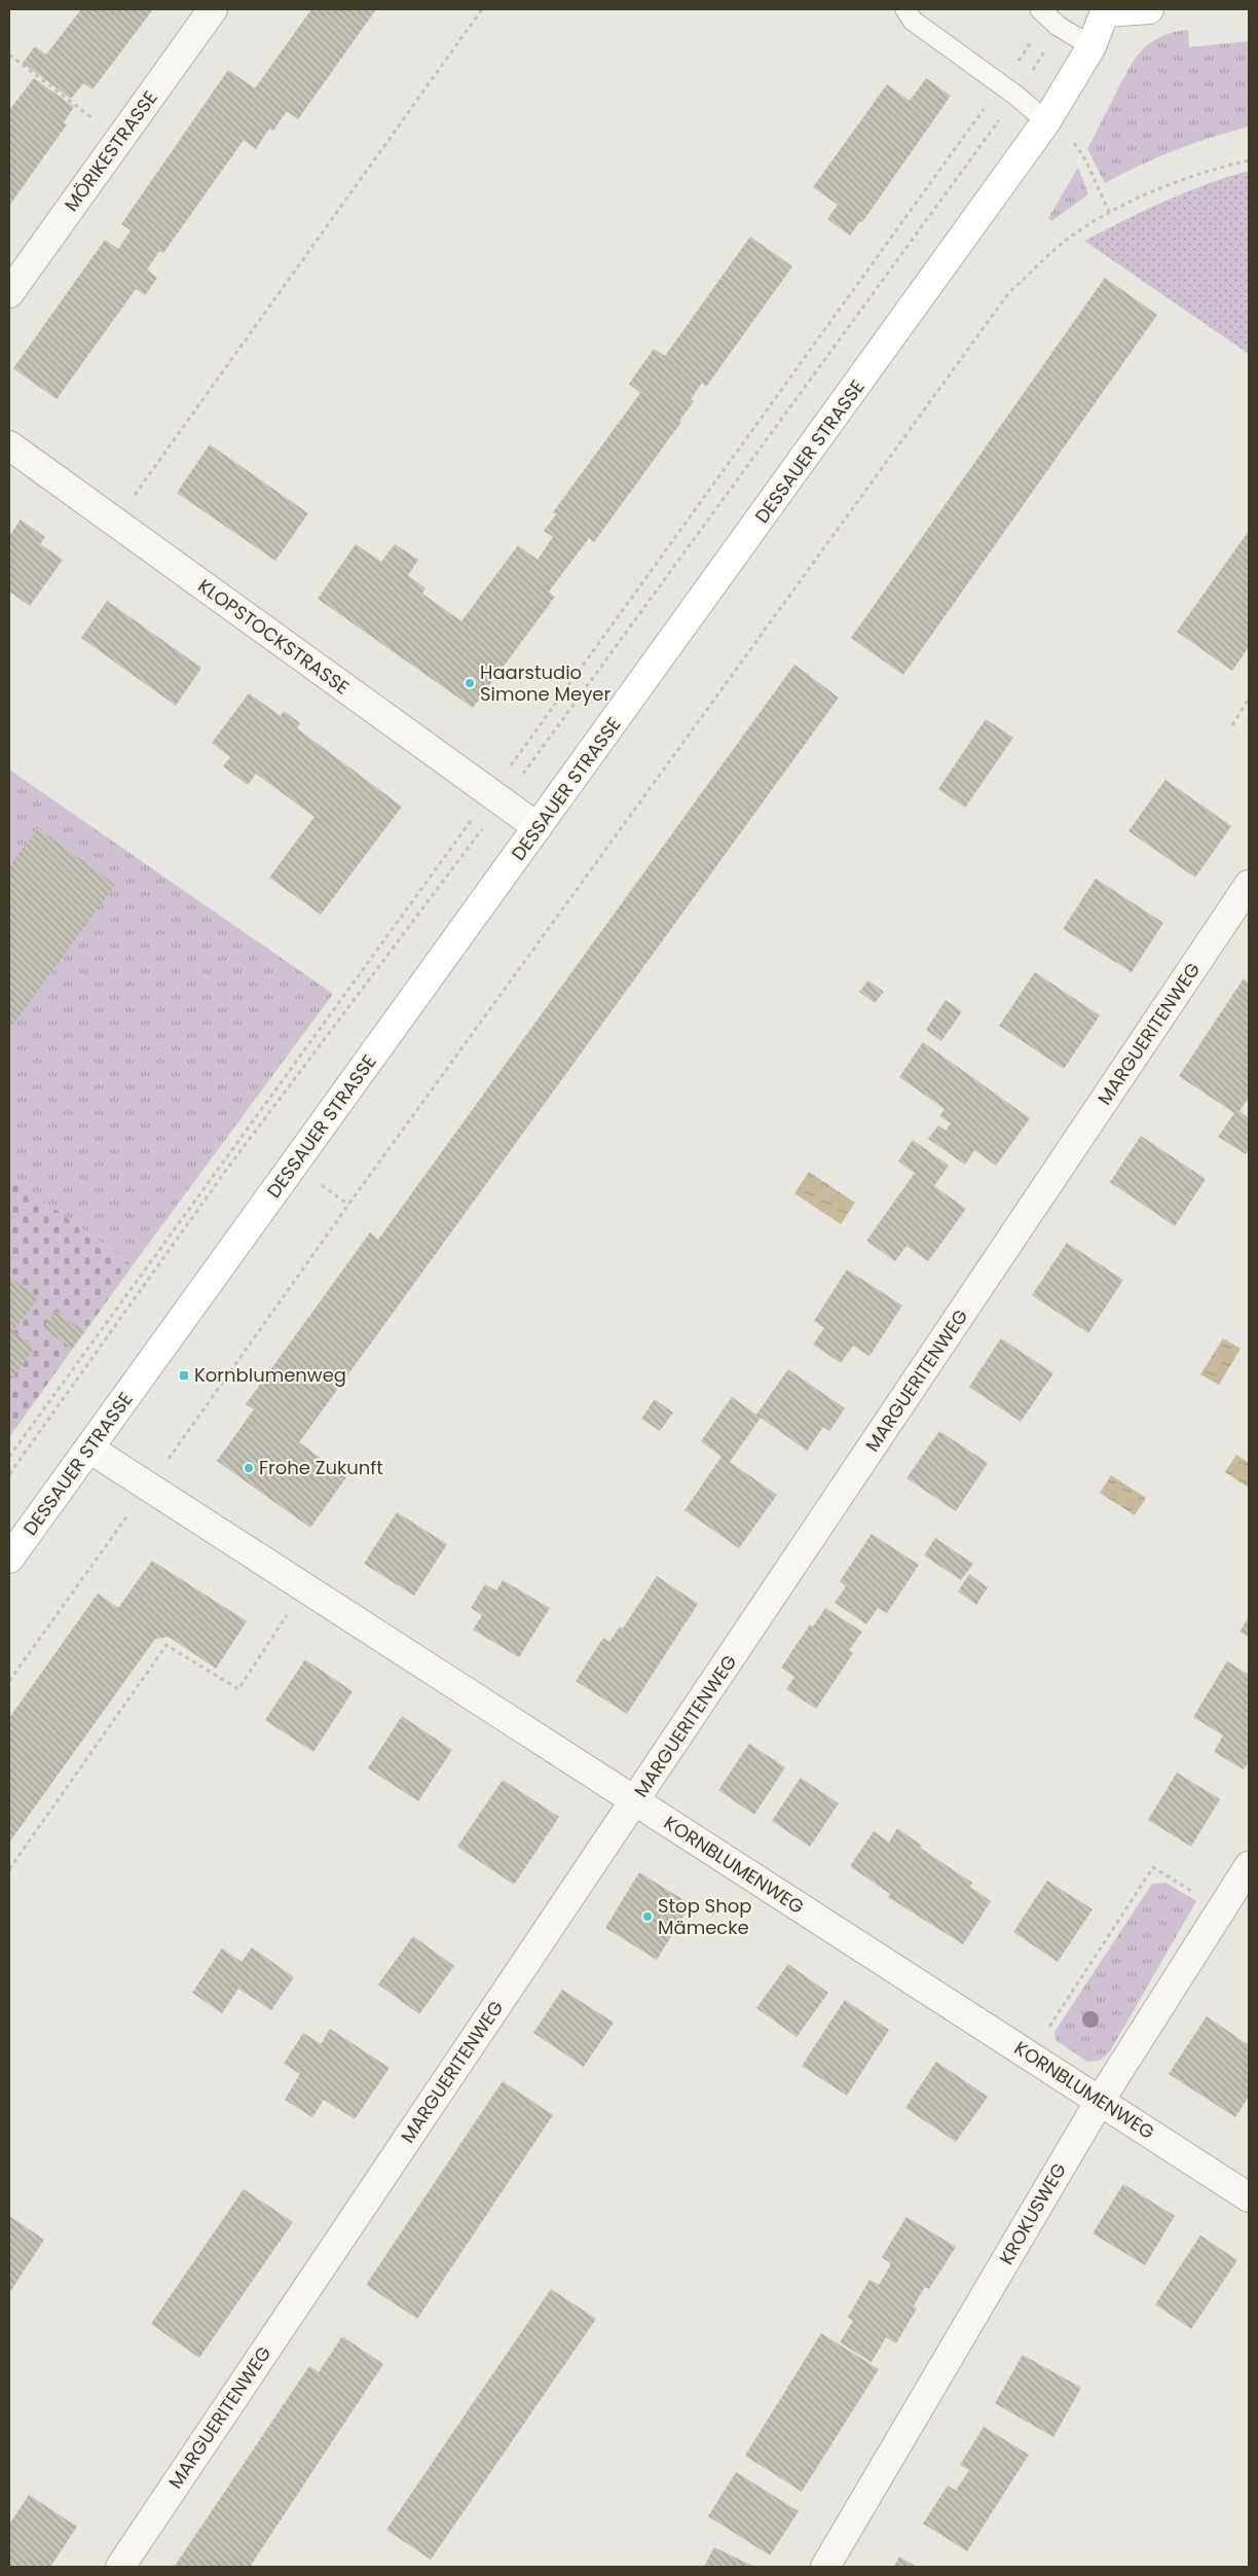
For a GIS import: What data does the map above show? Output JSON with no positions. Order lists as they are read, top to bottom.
{
  "streets": {
    "main road": ["DESSAUER STRASSE"],
    "street": [
      "MÖRIKESTRASSE",
      "KLOPSTOCKSTRASSE",
      "MARGUERITENWEG",
      "KORNBLUMENWEG",
      "KROKUSWEG"
    ]
  },
  "crossings": [
    ["DESSAUER STRASSE", "KLOPSTOCKSTRASSE"],
    ["DESSAUER STRASSE", "KORNBLUMENWEG"],
    ["MARGUERITENWEG", "KORNBLUMENWEG"],
    ["KORNBLUMENWEG", "KROKUSWEG"]
  ],
  "places": {
    "other": ["Haarstudio Simone Meyer", "Frohe Zukunft", "Stop Shop Mämecke"],
    "transit": ["Kornblumenweg"]
  }
}
